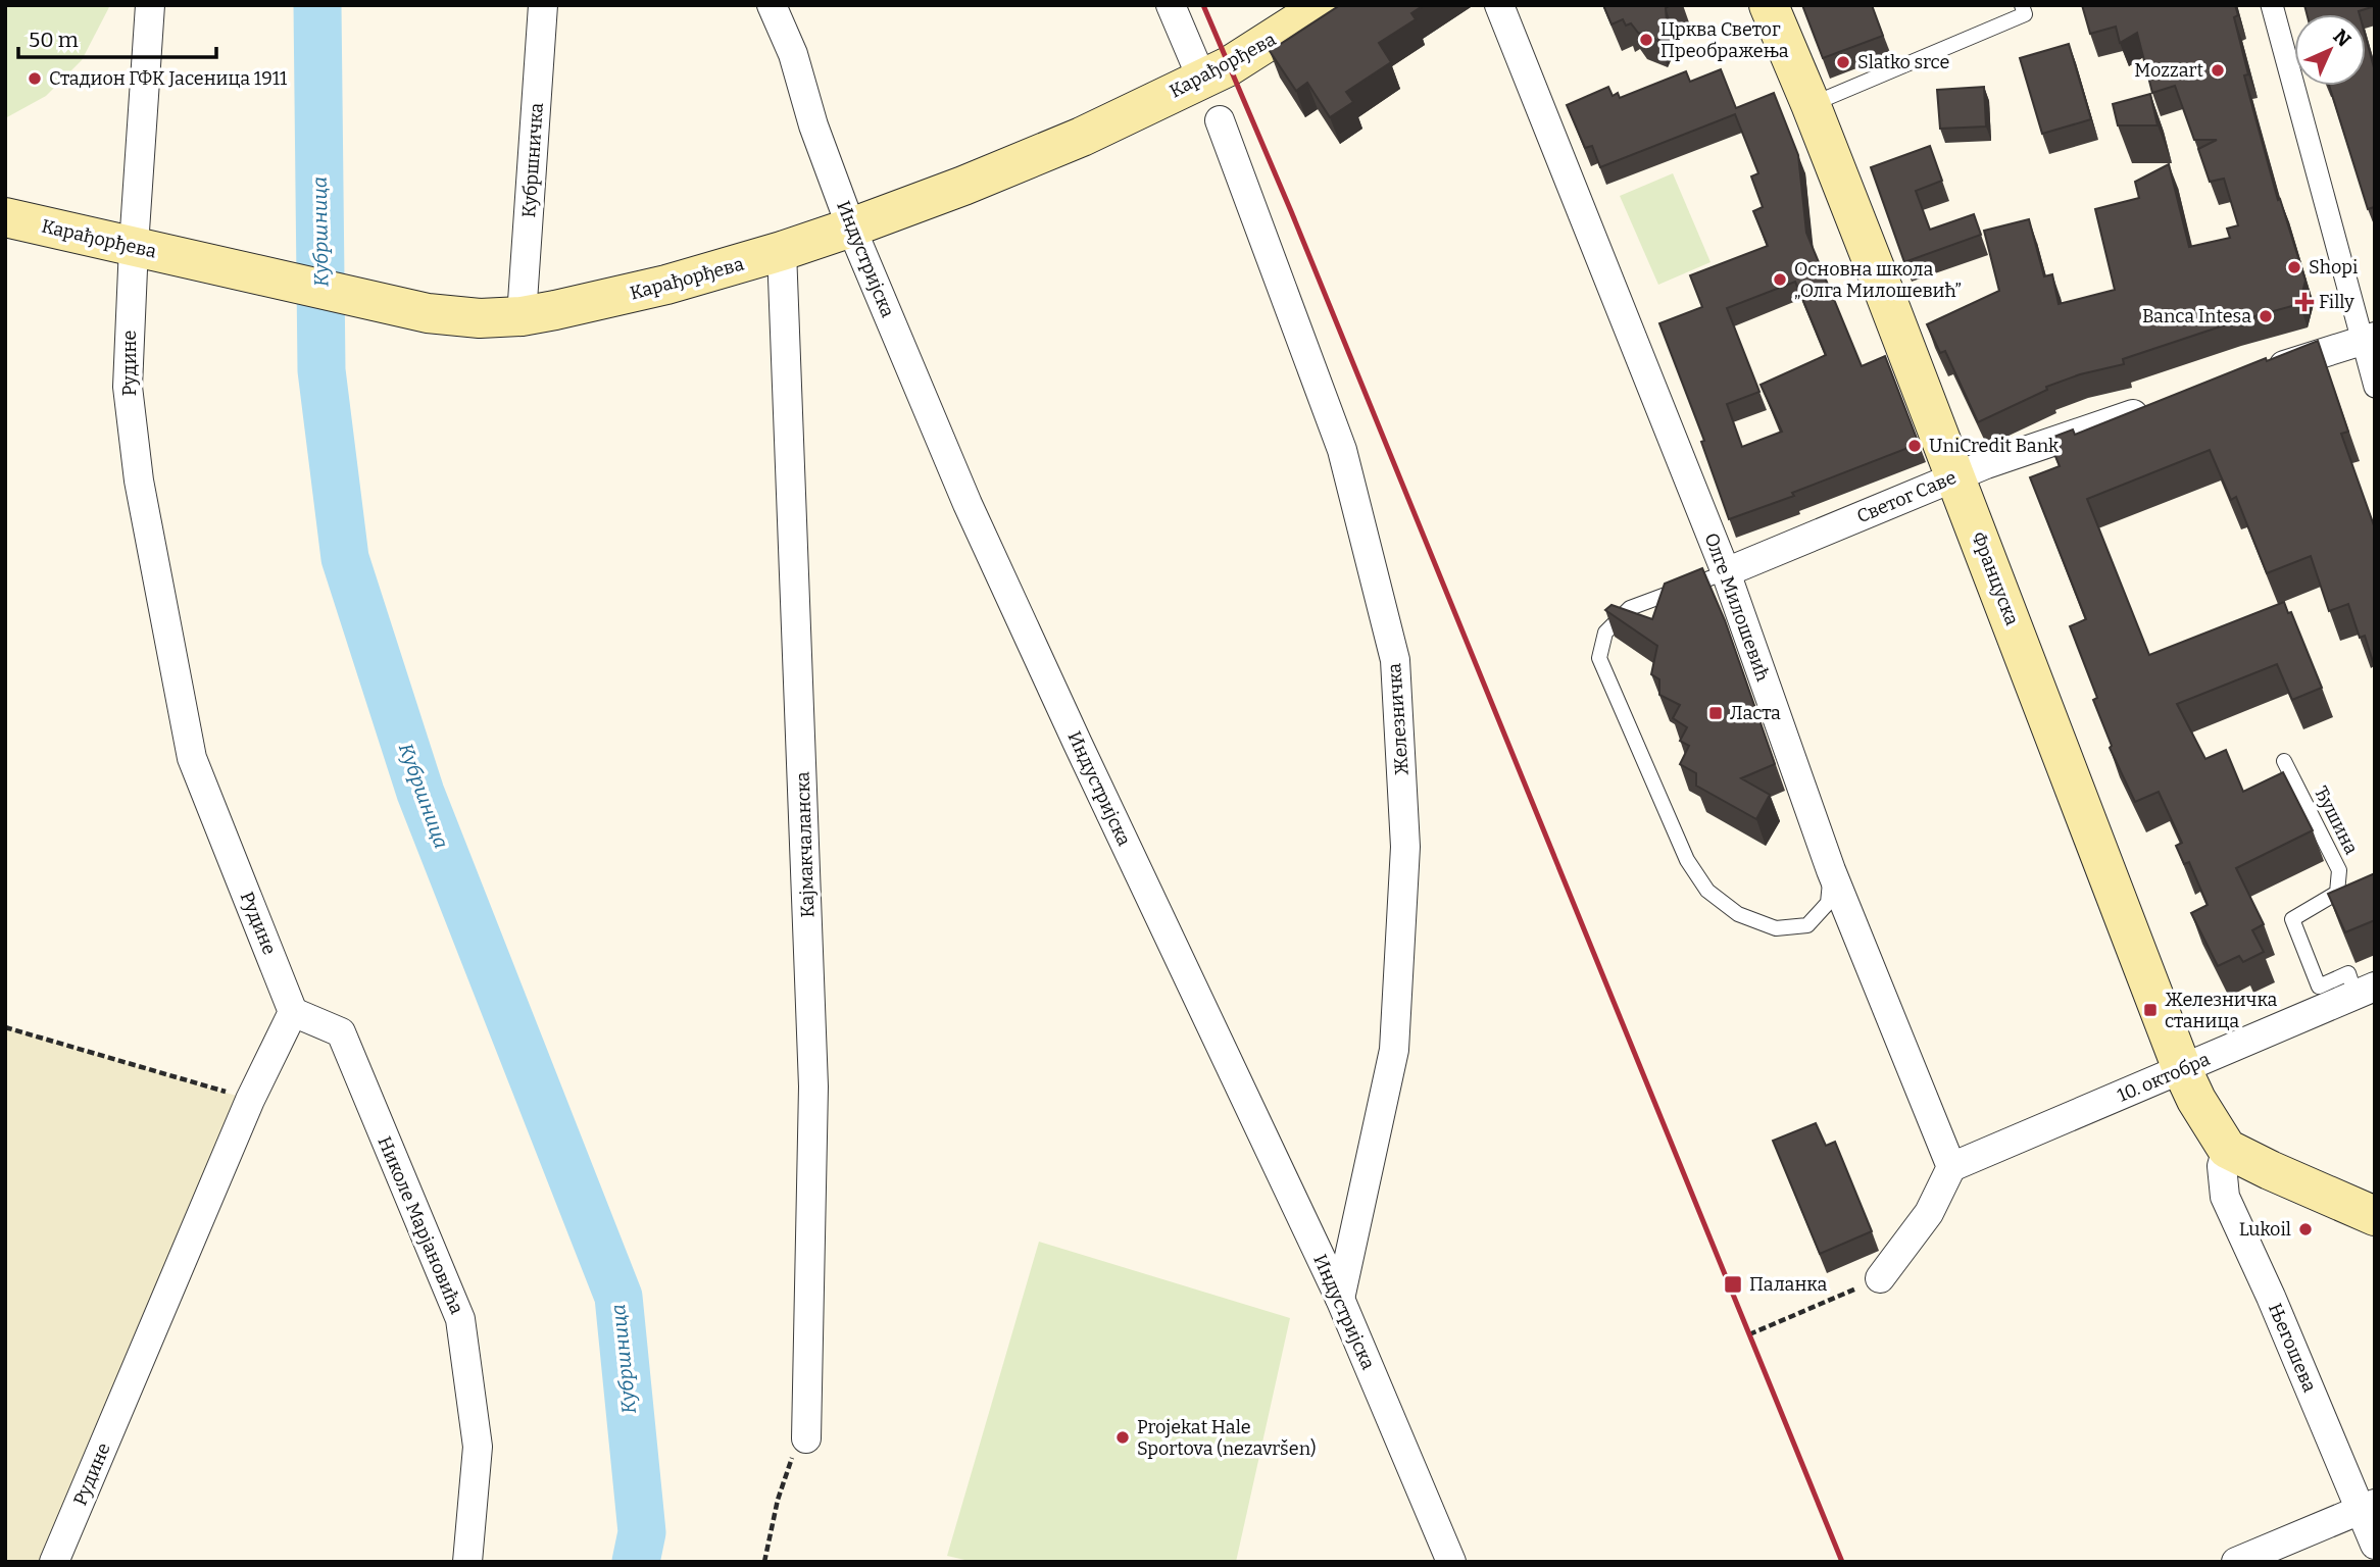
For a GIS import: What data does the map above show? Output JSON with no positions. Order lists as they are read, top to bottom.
{
  "streets": {
    "main road": ["Карађорђева", "Француска"],
    "street": [
      "Кубршничка",
      "Индустријска",
      "Рудине",
      "Светог Саве",
      "Олге Милошевић",
      "Железничка",
      "Кајмакчаланска",
      "10. октобра",
      "Николе Марјановића",
      "Његошева"
    ],
    "lane": ["Ђушина"]
  },
  "crossings": [
    ["Карађорђева", "Кубршничка"],
    ["Карађорђева", "Индустријска"],
    ["Карађорђева", "Рудине"],
    ["Карађорђева", "Кајмакчаланска"],
    ["Индустријска", "Железничка"],
    ["Рудине", "Николе Марјановића"],
    ["Светог Саве", "Француска"],
    ["Светог Саве", "Олге Милошевић"],
    ["Француска", "10. октобра"],
    ["Француска", "Његошева"],
    ["Олге Милошевић", "10. октобра"],
    ["Ђушина", "10. октобра"]
  ],
  "water": ["Кубршница"],
  "places": {
    "other": [
      "Црква Светог Преображења",
      "Slatko srce",
      "Mozzart",
      "Стадион ГФК Јасеница 1911",
      "Shopi",
      "Основна школа „Олга Милошевић”",
      "Banca Intesa",
      "UniCredit Bank",
      "Lukoil",
      "Projekat Hale Sportova (nezavršen)"
    ],
    "health": ["Filly"],
    "transit": ["Ласта", "Железничка станица", "Паланка"]
  },
  "scale_bar": "50 m",
  "north": "top right"
}
